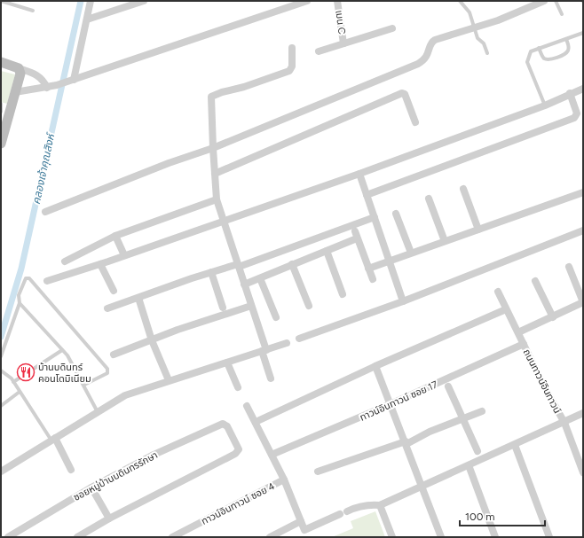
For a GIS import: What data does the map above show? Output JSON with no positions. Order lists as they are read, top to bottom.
{
  "streets": {
    "street": [
      "เมน C",
      "ถนนทาวน์อินทาวน์",
      "ทาวน์อินทาวน์ ซอย 17",
      "ซอยหมู่บ้านบดินทรรักษา",
      "ทาวน์อินทาวน์ ซอย 4"
    ]
  },
  "crossings": [
    ["ถนนทาวน์อินทาวน์", "ทาวน์อินทาวน์ ซอย 17"]
  ],
  "water": ["คลองเจ้าคุณสิงห์"],
  "places": {
    "restaurant": ["บ้านบดินทร์ คอนโดมิเนียม"]
  },
  "scale_bar": "100 m"
}
